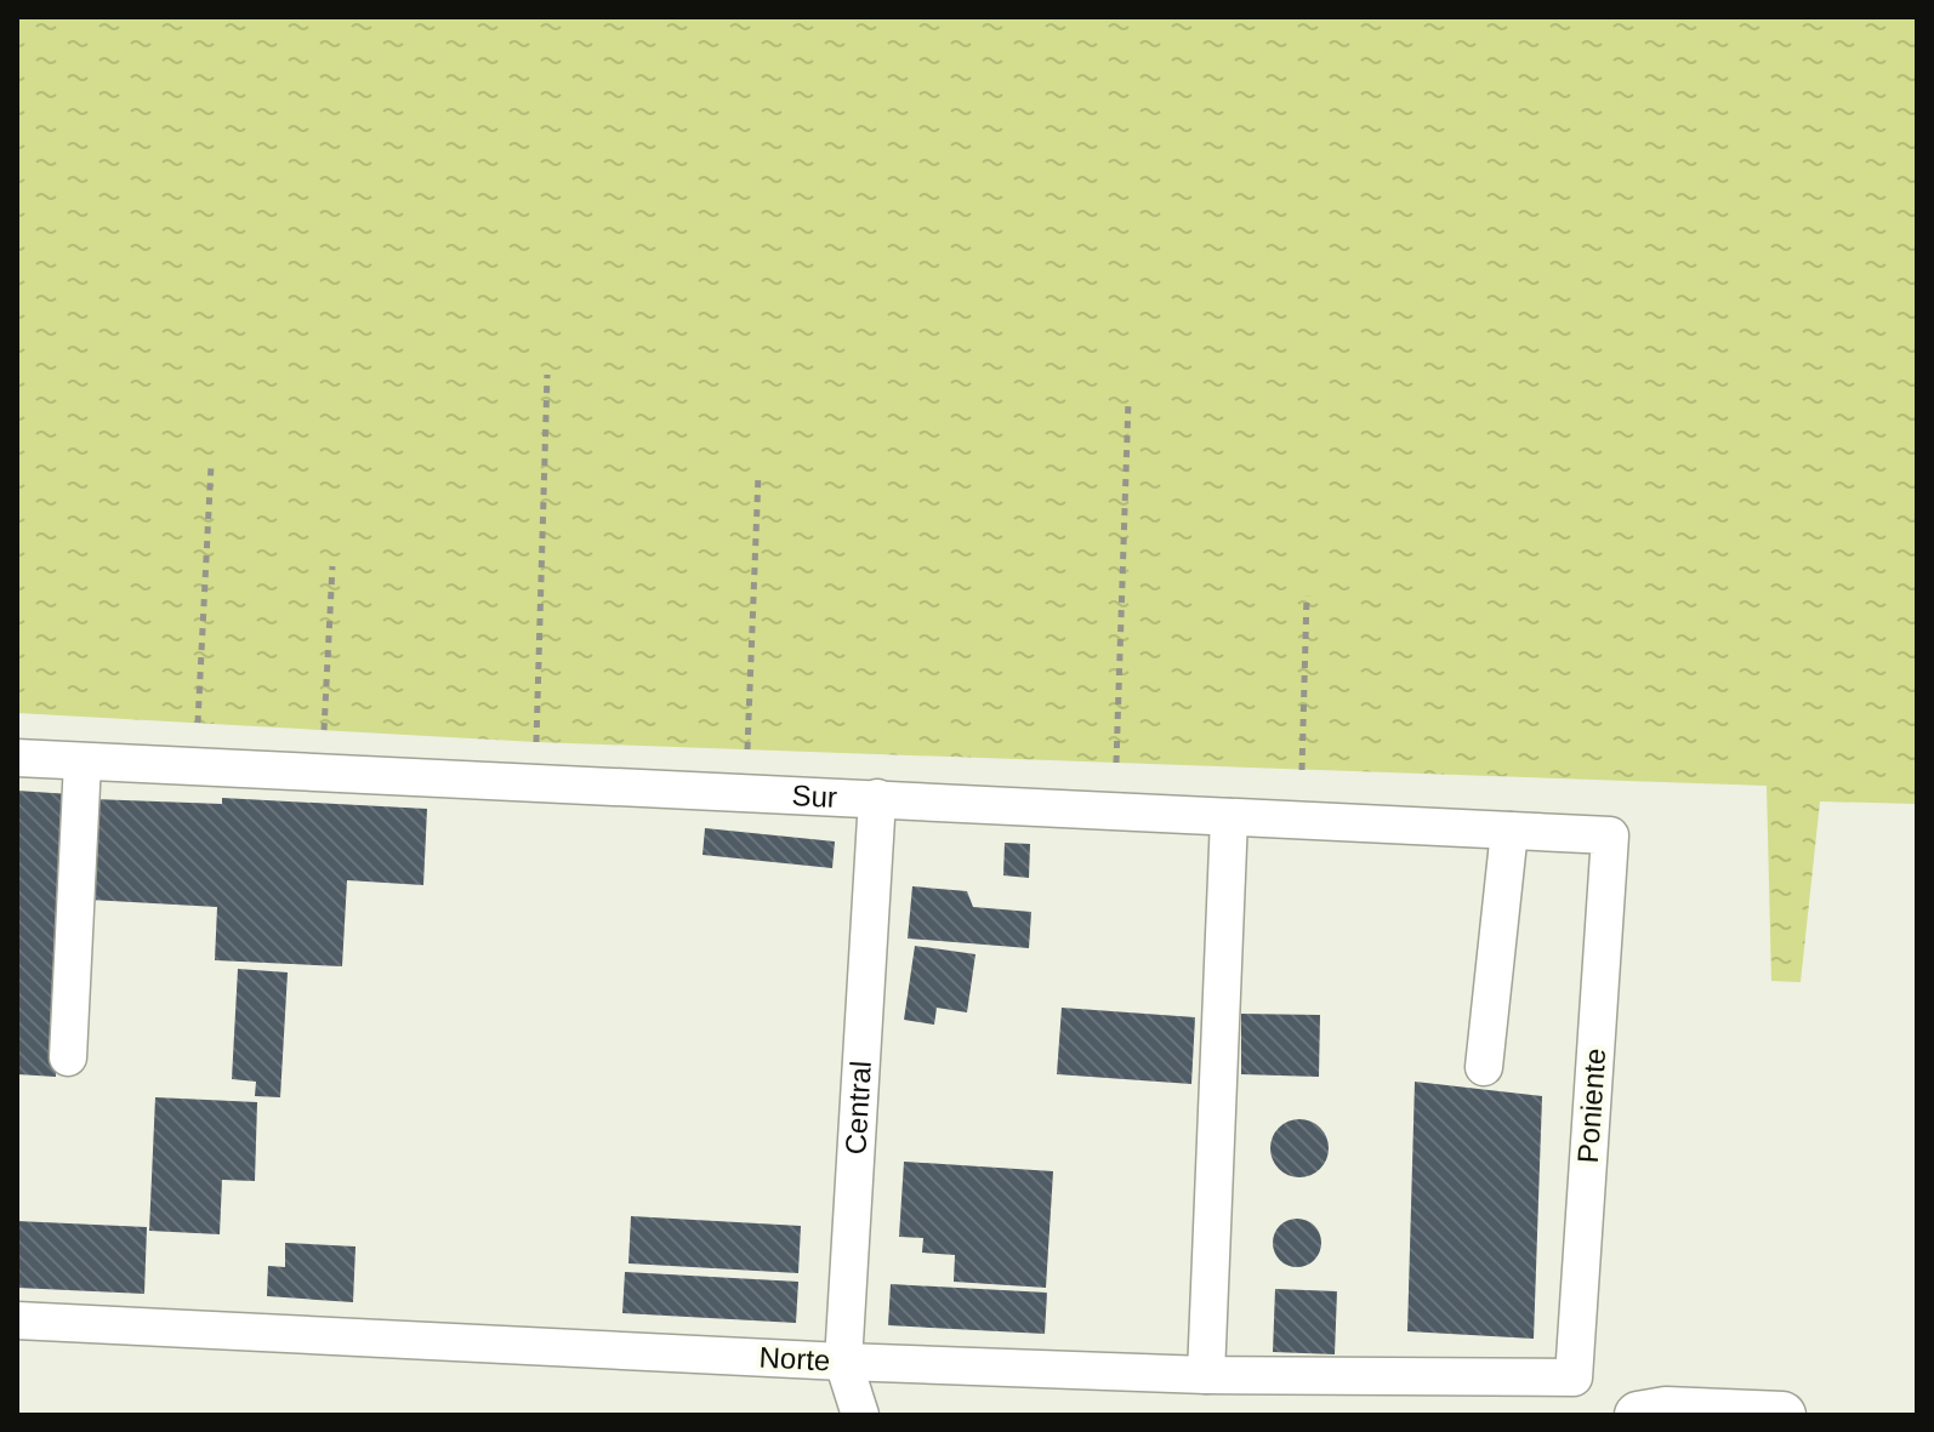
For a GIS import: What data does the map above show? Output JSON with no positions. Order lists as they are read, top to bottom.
{
  "streets": {
    "street": [
      "Sur",
      "Poniente",
      "Central",
      "Norte"
    ]
  },
  "crossings": [
    ["Sur", "Poniente"],
    ["Sur", "Central"],
    ["Poniente", "Norte"],
    ["Central", "Norte"]
  ]
}
